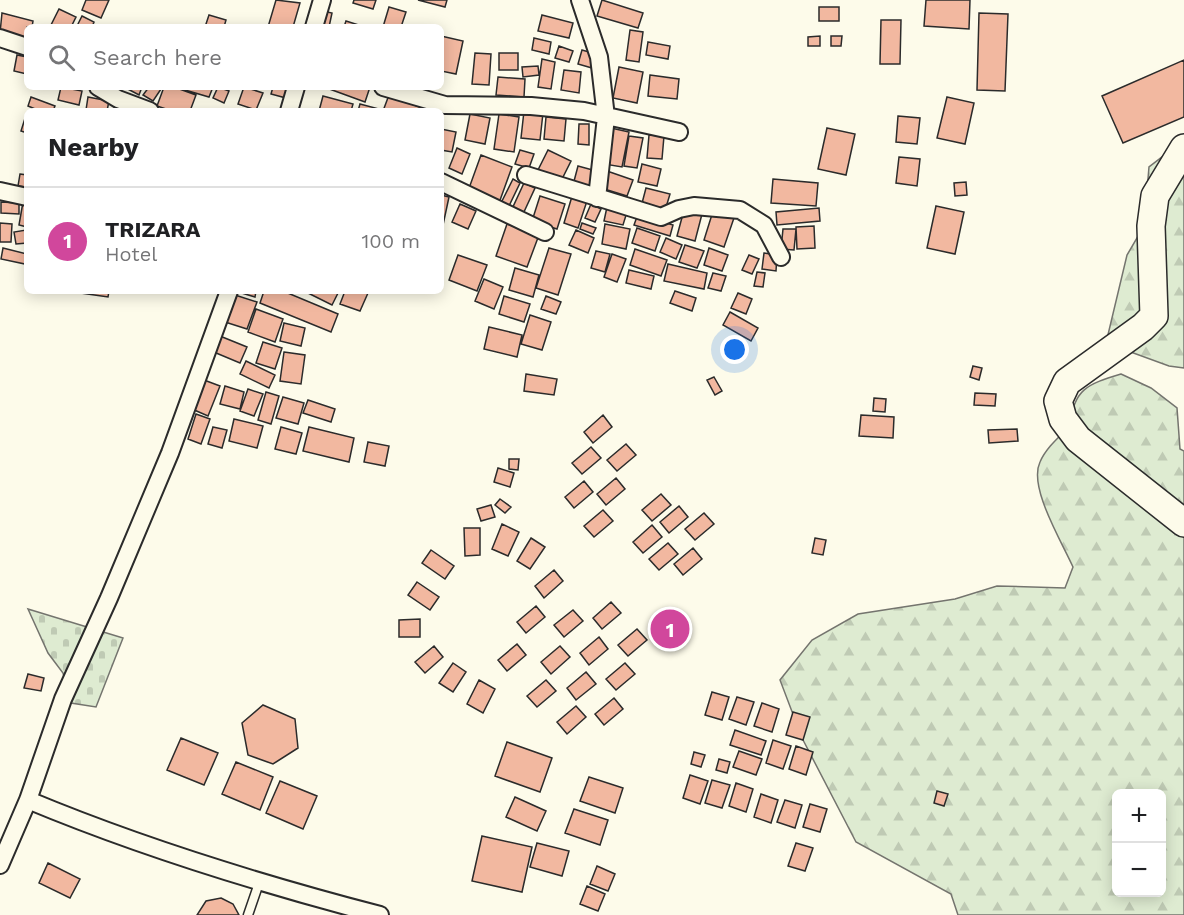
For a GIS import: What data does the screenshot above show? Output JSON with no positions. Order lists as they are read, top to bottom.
{
  "page": {
    "search": "Search here",
    "heading": "Nearby",
    "list": [
      {
        "mark": "1",
        "name": "TRIZARA",
        "note": "Hotel",
        "value": "100 m"
      }
    ],
    "pins": "1",
    "map_buttons": ["+", "−"]
  }
}
